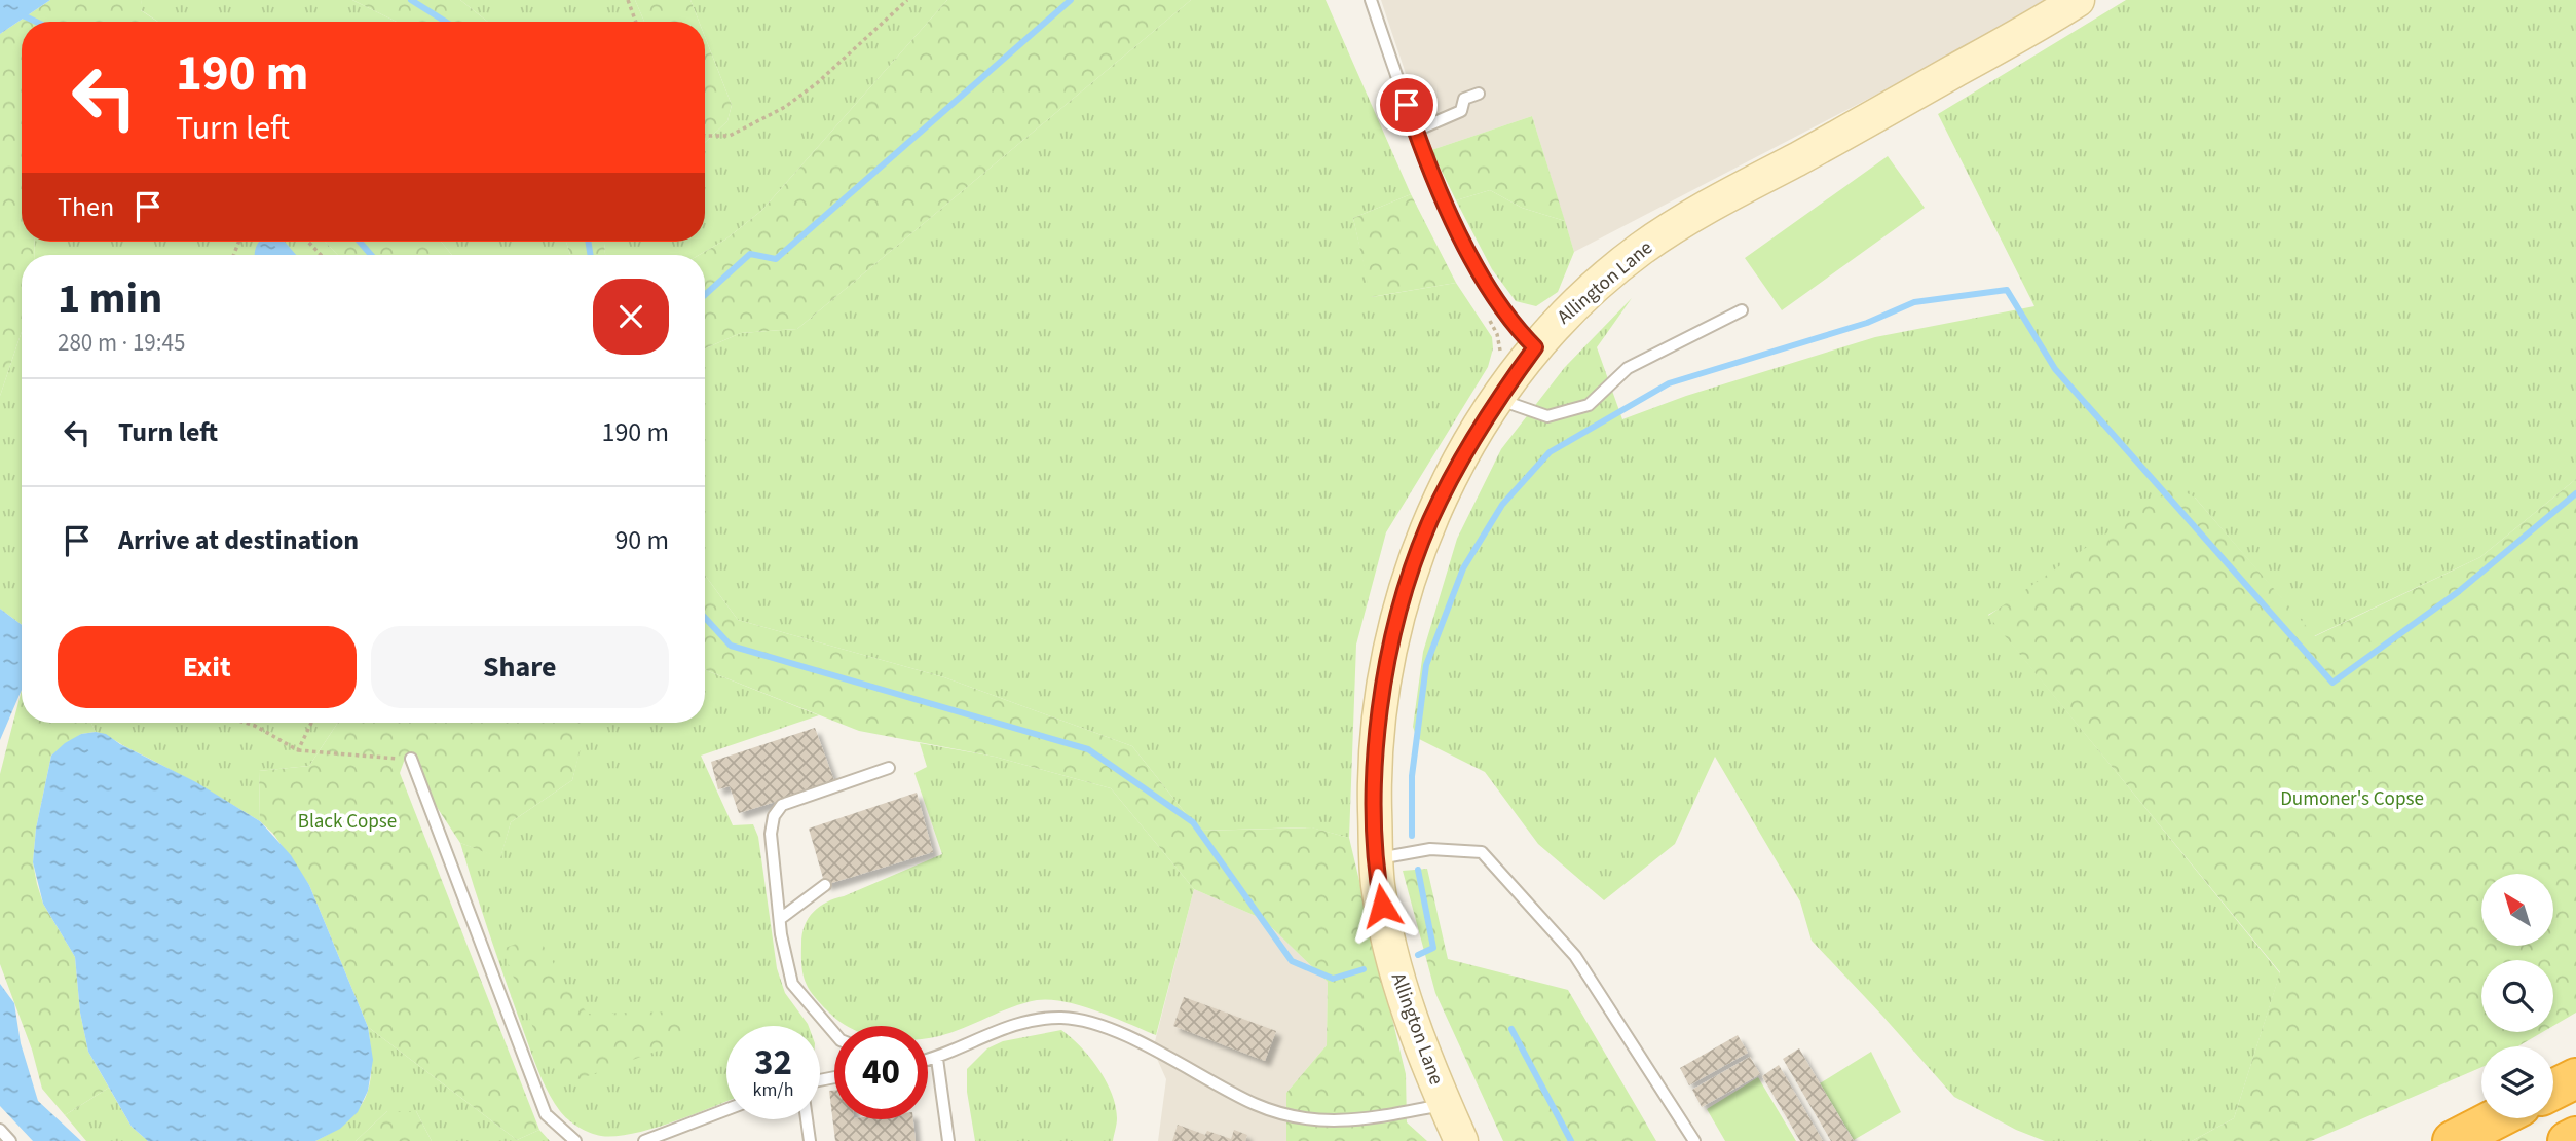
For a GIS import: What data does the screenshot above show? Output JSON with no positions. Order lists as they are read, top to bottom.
{
  "streets": {
    "street": ["Allington Lane"]
  },
  "parks": ["Dumoner's Copse", "Black Copse"],
  "north": "top left",
  "page": {
    "turn": ["190 m", "Turn left"],
    "then": "Then",
    "heading": ["1 min", "280 m · 19:45"],
    "list": [
      {
        "name": "Turn left",
        "value": "190 m"
      },
      {
        "name": "Arrive at destination",
        "value": "90 m"
      }
    ],
    "buttons": ["Exit", "Share"],
    "speed": "32 km/h",
    "limit": "40"
  }
}
